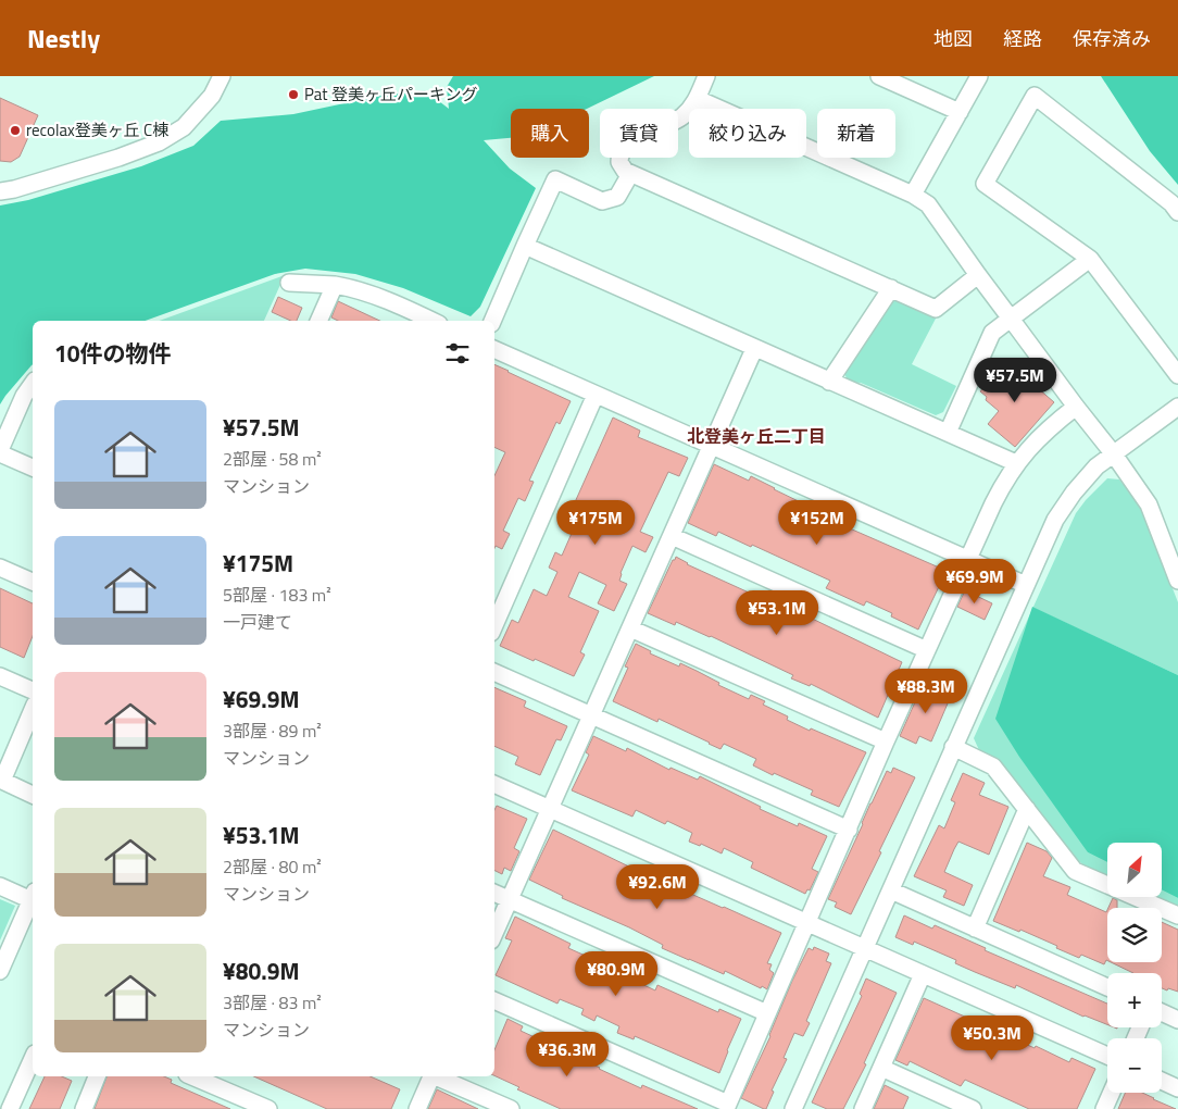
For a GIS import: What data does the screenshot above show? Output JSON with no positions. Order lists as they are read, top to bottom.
{
  "districts": ["北登美ヶ丘二丁目"],
  "places": ["Pat 登美ヶ丘パーキング", "recolax登美ヶ丘 C棟"],
  "north": "top right",
  "page": {
    "header": "Nestly",
    "nav": ["地図", "経路", "保存済み"],
    "chip": [
      "購入",
      "賃貸",
      "絞り込み",
      "新着"
    ],
    "heading": "10件の物件",
    "price": [
      "¥57.5M",
      "¥175M",
      "¥152M",
      "¥69.9M",
      "¥53.1M",
      "¥88.3M",
      "¥92.6M",
      "¥80.9M",
      "¥50.3M",
      "¥36.3M"
    ],
    "list": [
      {
        "name": "¥57.5M",
        "note": "2部屋 · 58 m² · マンション"
      },
      {
        "name": "¥175M",
        "note": "5部屋 · 183 m² · 一戸建て"
      },
      {
        "name": "¥69.9M",
        "note": "3部屋 · 89 m² · マンション"
      },
      {
        "name": "¥53.1M",
        "note": "2部屋 · 80 m² · マンション"
      },
      {
        "name": "¥80.9M",
        "note": "3部屋 · 83 m² · マンション"
      }
    ],
    "map_buttons": ["+", "−"]
  }
}
